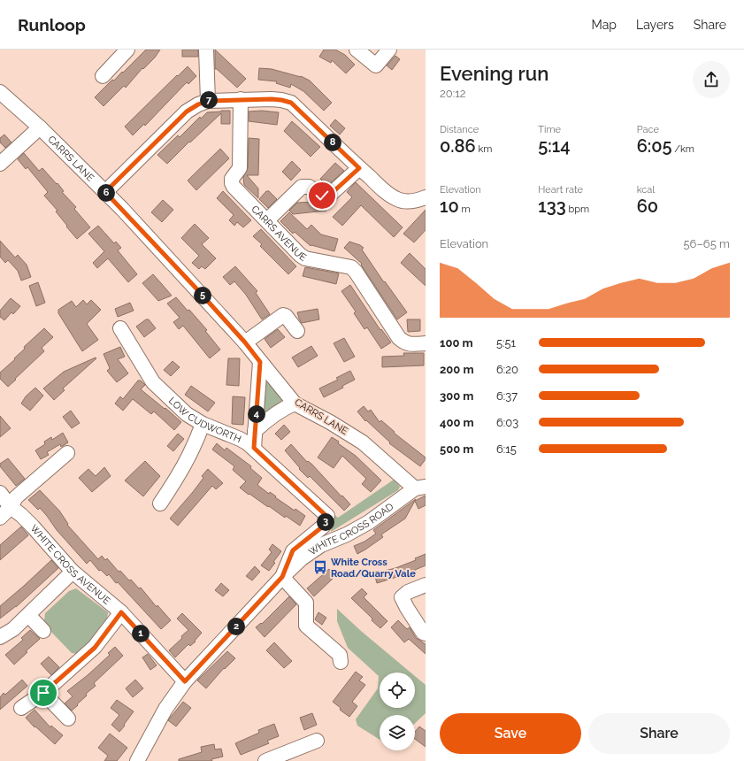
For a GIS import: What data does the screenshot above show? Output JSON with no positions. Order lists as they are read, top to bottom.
{
  "streets": {
    "street": [
      "CARRS LANE",
      "CARRS AVENUE",
      "LOW CUDWORTH",
      "WHITE CROSS ROAD",
      "WHITE CROSS AVENUE"
    ]
  },
  "crossings": [
    ["CARRS LANE", "WHITE CROSS ROAD"],
    ["LOW CUDWORTH", "WHITE CROSS ROAD"],
    ["WHITE CROSS ROAD", "WHITE CROSS AVENUE"]
  ],
  "places": {
    "bus stop": ["White Cross Road/Quarry Vale"]
  },
  "page": {
    "header": "Runloop",
    "nav": ["Map", "Layers", "Share"],
    "heading": ["Evening run", "20:12"],
    "pins": [
      "7",
      "8",
      "6",
      "5",
      "4",
      "3",
      "2",
      "1"
    ],
    "stats": [
      ["Distance", "0.86 km"],
      ["Time", "5:14"],
      ["Pace", "6:05 /km"],
      ["Elevation", "10 m"],
      ["Heart rate", "133 bpm"],
      ["kcal", "60"]
    ],
    "chart": ["Elevation", "56–65 m"],
    "list": [
      {
        "name": "100 m",
        "note": "5:51"
      },
      {
        "name": "200 m",
        "note": "6:20"
      },
      {
        "name": "300 m",
        "note": "6:37"
      },
      {
        "name": "400 m",
        "note": "6:03"
      },
      {
        "name": "500 m",
        "note": "6:15"
      }
    ],
    "buttons": ["Save", "Share"]
  }
}
